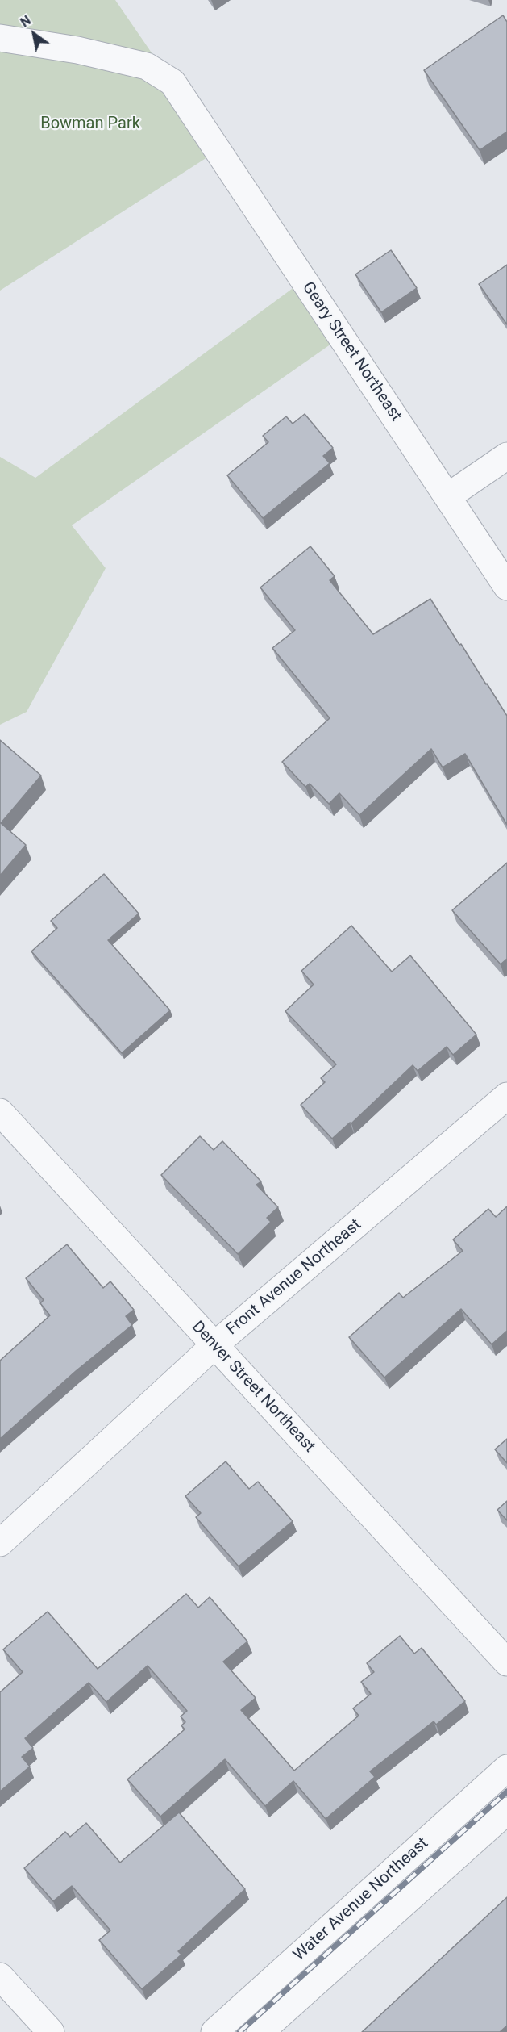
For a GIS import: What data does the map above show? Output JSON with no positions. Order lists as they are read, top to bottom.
{
  "streets": {
    "street": [
      "Geary Street Northeast",
      "Front Avenue Northeast",
      "Denver Street Northeast",
      "Water Avenue Northeast"
    ]
  },
  "crossings": [
    ["Front Avenue Northeast", "Denver Street Northeast"]
  ],
  "parks": ["Bowman Park"],
  "north": "top left"
}
